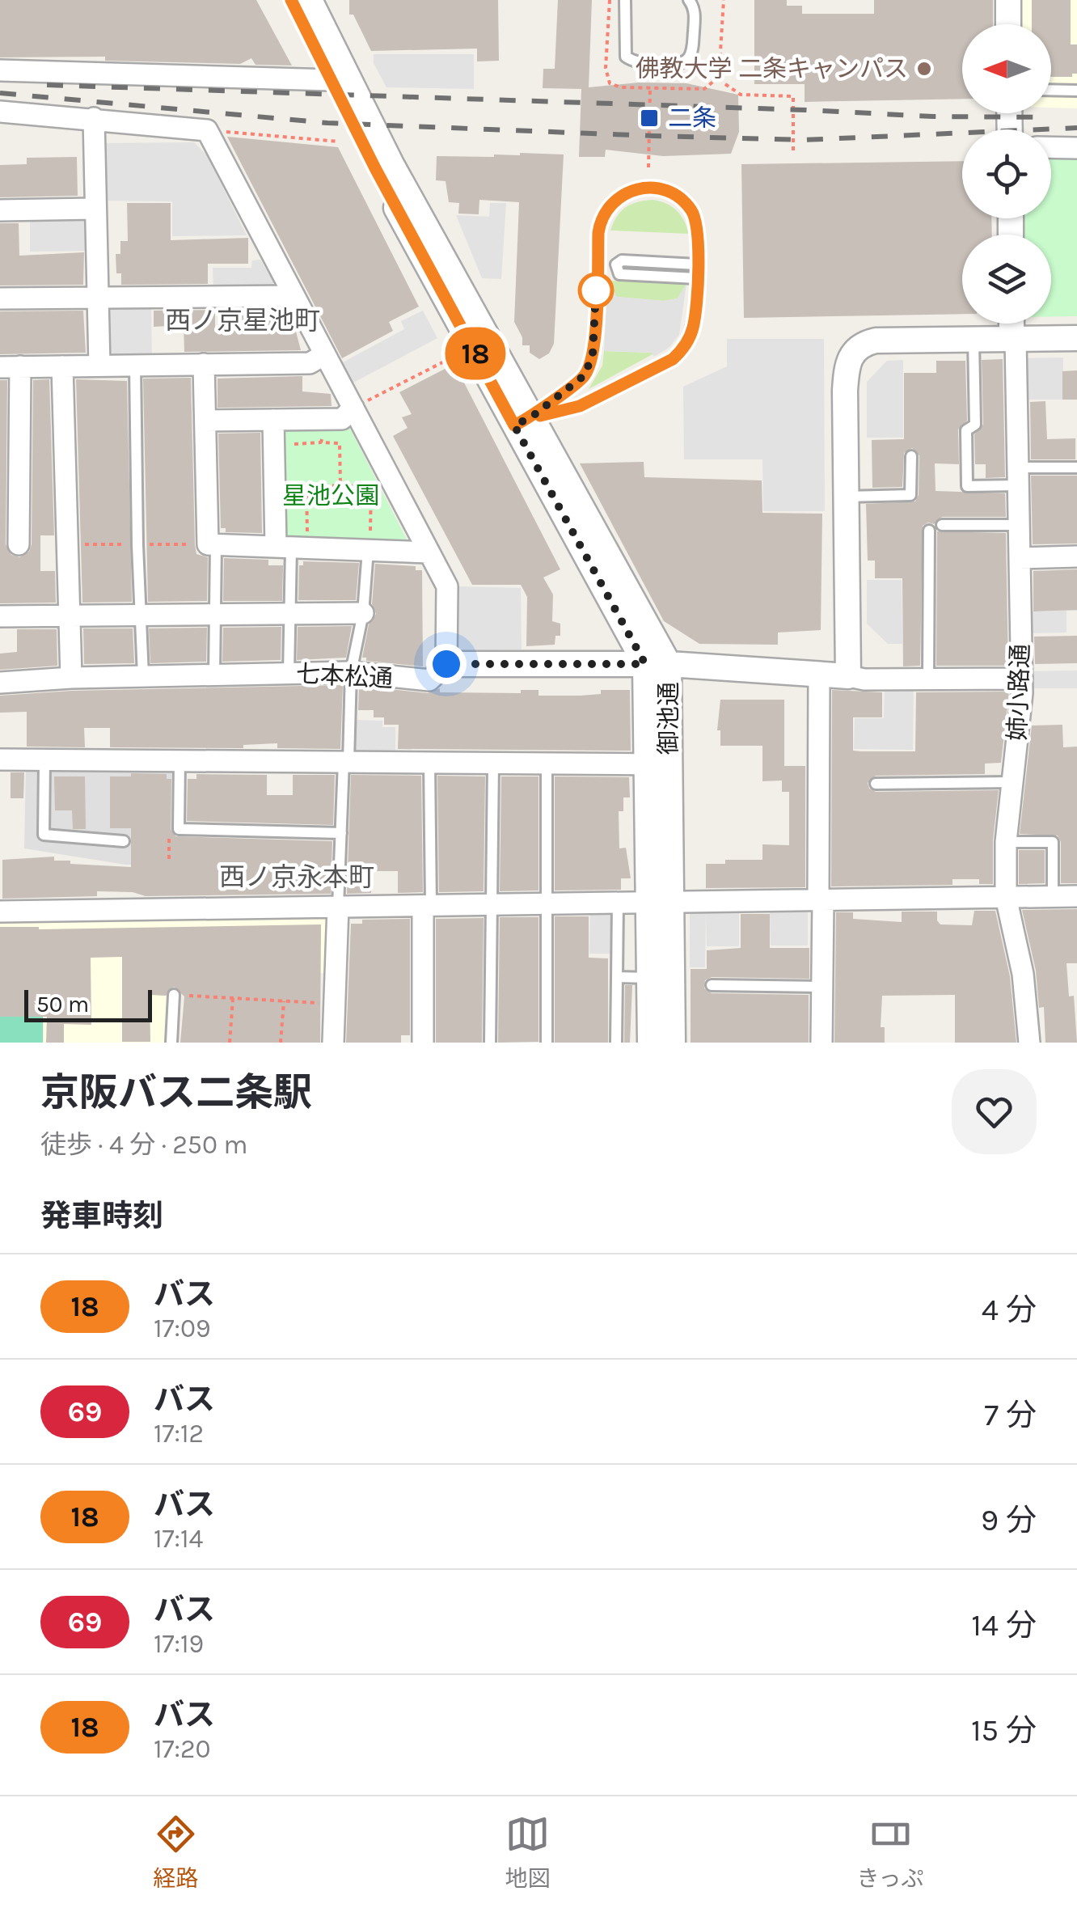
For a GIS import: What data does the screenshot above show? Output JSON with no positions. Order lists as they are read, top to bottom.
{
  "streets": {
    "street": ["七本松通", "姉小路通", "御池通"]
  },
  "crossings": [
    ["七本松通", "姉小路通"],
    ["七本松通", "御池通"]
  ],
  "districts": ["西ノ京星池町", "西ノ京永本町"],
  "parks": ["星池公園"],
  "places": {
    "other": ["佛教大学 二条キャンパス"],
    "transit": ["二条"]
  },
  "lines": ["bus line 18"],
  "scale_bar": "50 m",
  "north": "left",
  "page": {
    "on_map": "18",
    "scale": "50 m",
    "heading": [
      ["京阪バス二条駅", "徒歩 · 4 分 · 250 m"],
      "発車時刻"
    ],
    "list": [
      {
        "mark": "18",
        "name": "バス",
        "note": "17:09",
        "value": "4 分"
      },
      {
        "mark": "69",
        "name": "バス",
        "note": "17:12",
        "value": "7 分"
      },
      {
        "mark": "18",
        "name": "バス",
        "note": "17:14",
        "value": "9 分"
      },
      {
        "mark": "69",
        "name": "バス",
        "note": "17:19",
        "value": "14 分"
      },
      {
        "mark": "18",
        "name": "バス",
        "note": "17:20",
        "value": "15 分"
      }
    ],
    "tabs": ["経路", "地図", "きっぷ"]
  }
}
